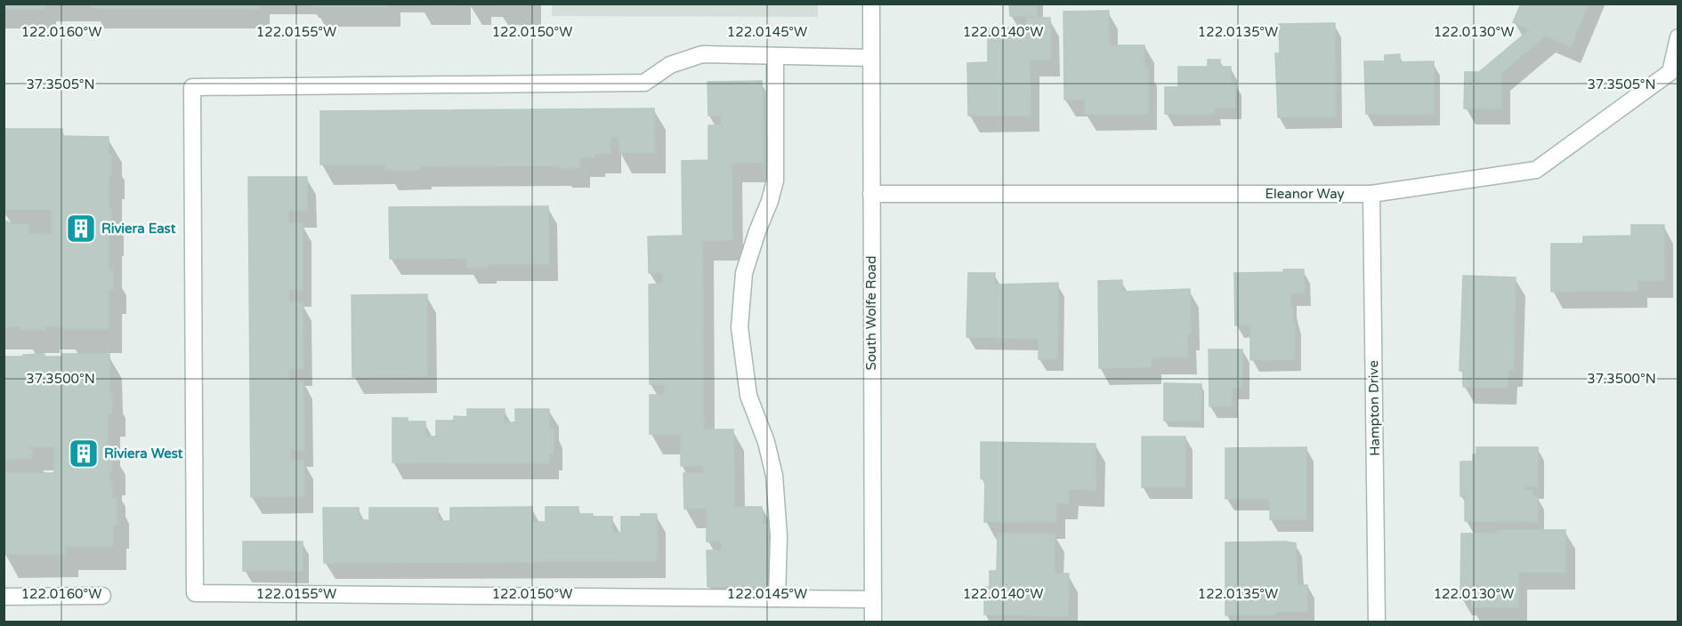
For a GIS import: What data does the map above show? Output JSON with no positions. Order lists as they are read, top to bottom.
{
  "streets": {
    "street": ["Eleanor Way", "South Wolfe Road", "Hampton Drive"]
  },
  "crossings": [
    ["Eleanor Way", "South Wolfe Road"],
    ["Eleanor Way", "Hampton Drive"]
  ],
  "places": {
    "building": ["Riviera East", "Riviera West"]
  },
  "coordinates": [
    "122.0160°W",
    "122.0155°W",
    "122.0150°W",
    "122.0145°W",
    "122.0140°W",
    "122.0135°W",
    "122.0130°W",
    "37.3505°N",
    "37.3500°N"
  ]
}
